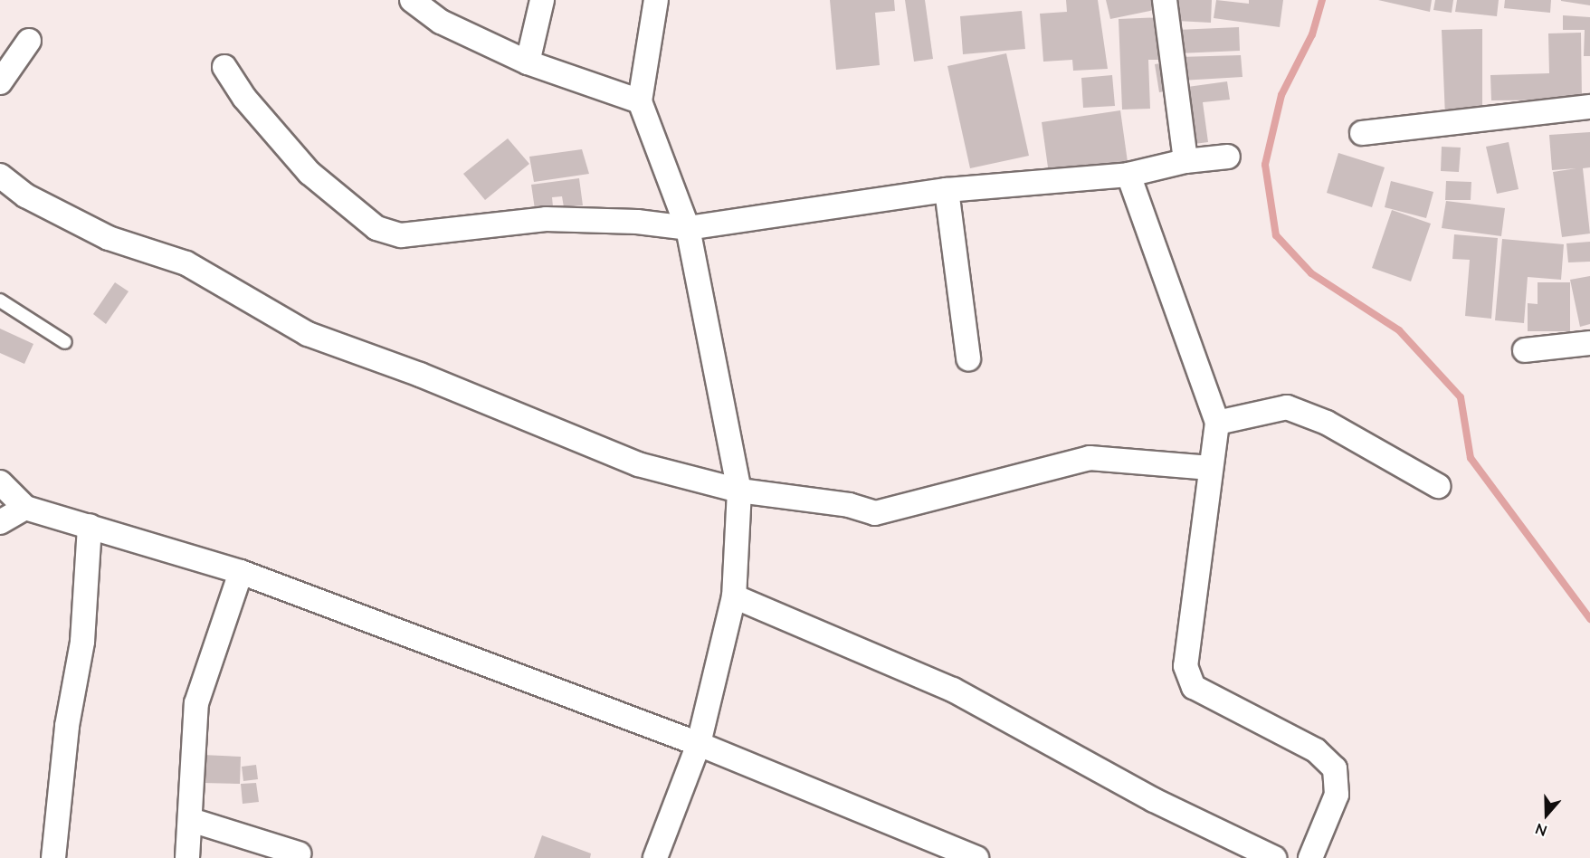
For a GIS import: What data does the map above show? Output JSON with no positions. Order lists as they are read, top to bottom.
{
  "north": "bottom"
}
